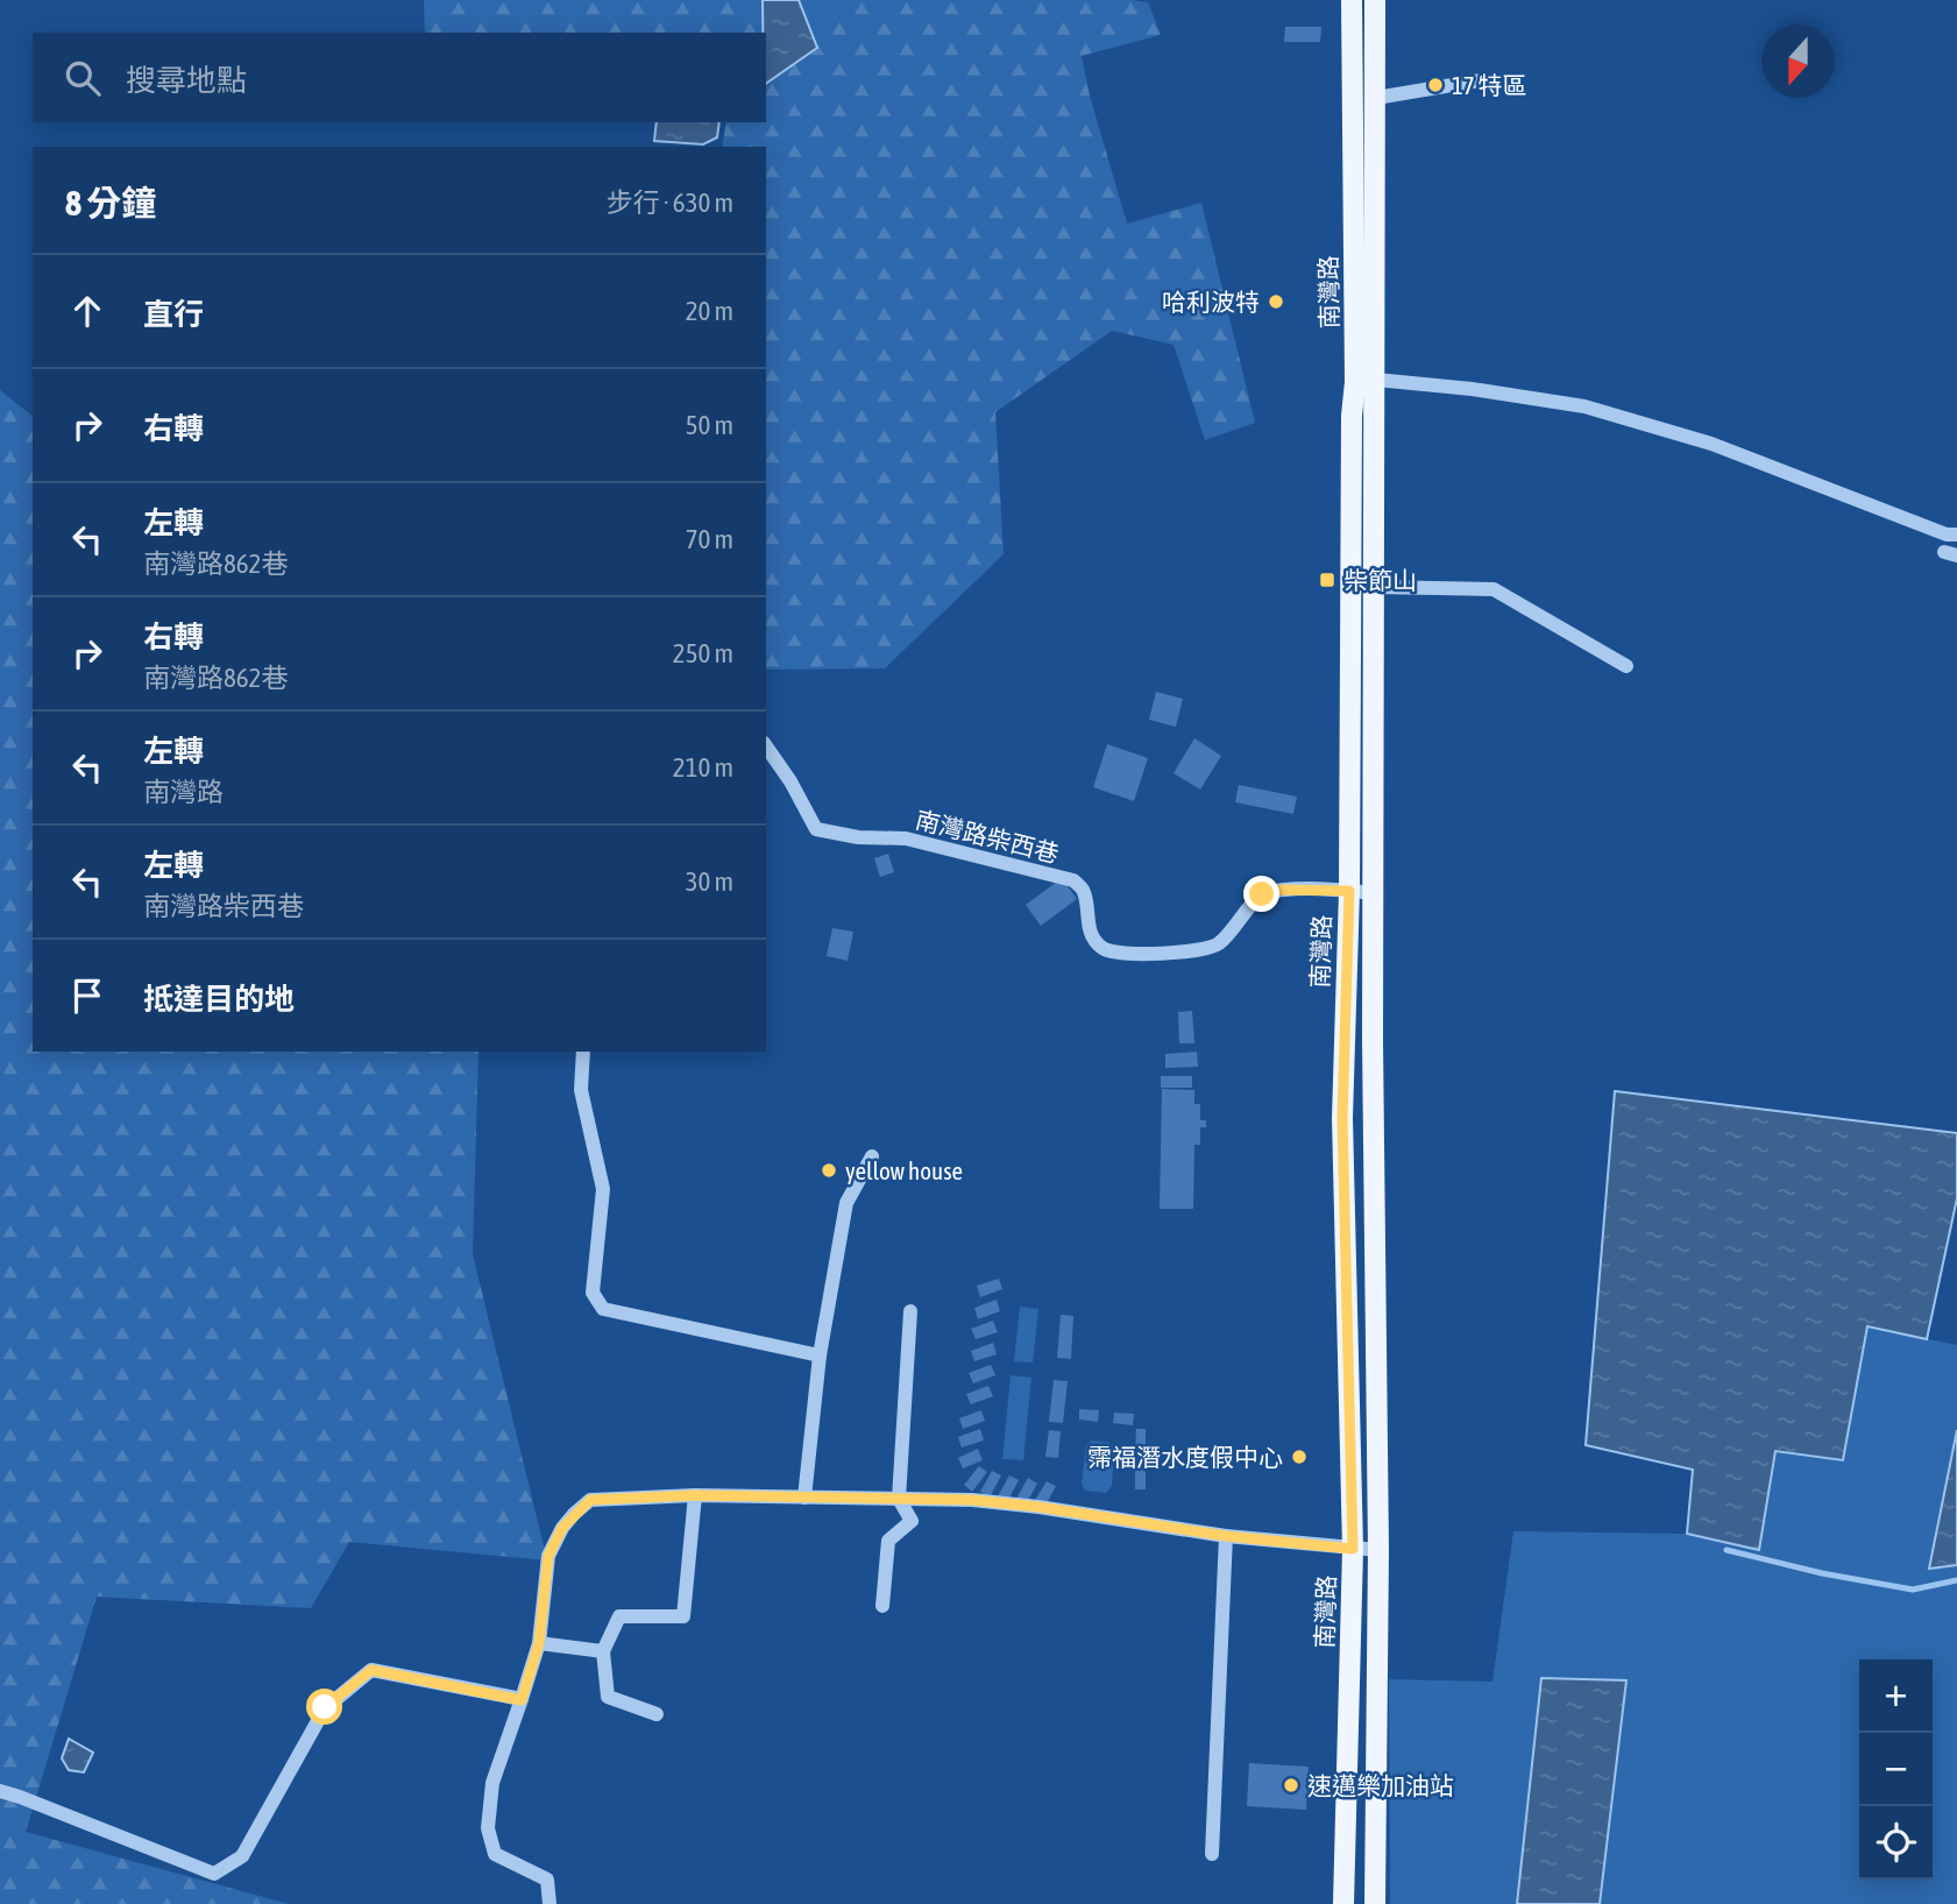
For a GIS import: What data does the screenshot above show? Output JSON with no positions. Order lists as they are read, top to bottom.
{
  "streets": {
    "main road": ["南灣路"],
    "street": ["南灣路柴西巷"]
  },
  "crossings": [
    ["南灣路", "南灣路柴西巷"]
  ],
  "places": {
    "other": [
      "17 特區",
      "哈利波特",
      "yellow house",
      "霈福潛水度假中心",
      "速邁樂加油站"
    ],
    "transit": ["柴節山"]
  },
  "north": "bottom",
  "page": {
    "search": "搜尋地點",
    "heading": ["8 分鐘", "步行 · 630 m"],
    "list": [
      ["直行", "20 m"],
      ["右轉", "50 m"],
      ["左轉", "南灣路862巷", "70 m"],
      ["右轉", "南灣路862巷", "250 m"],
      ["左轉", "南灣路", "210 m"],
      ["左轉", "南灣路柴西巷", "30 m"],
      "抵達目的地"
    ],
    "map_buttons": ["+", "−"]
  }
}
